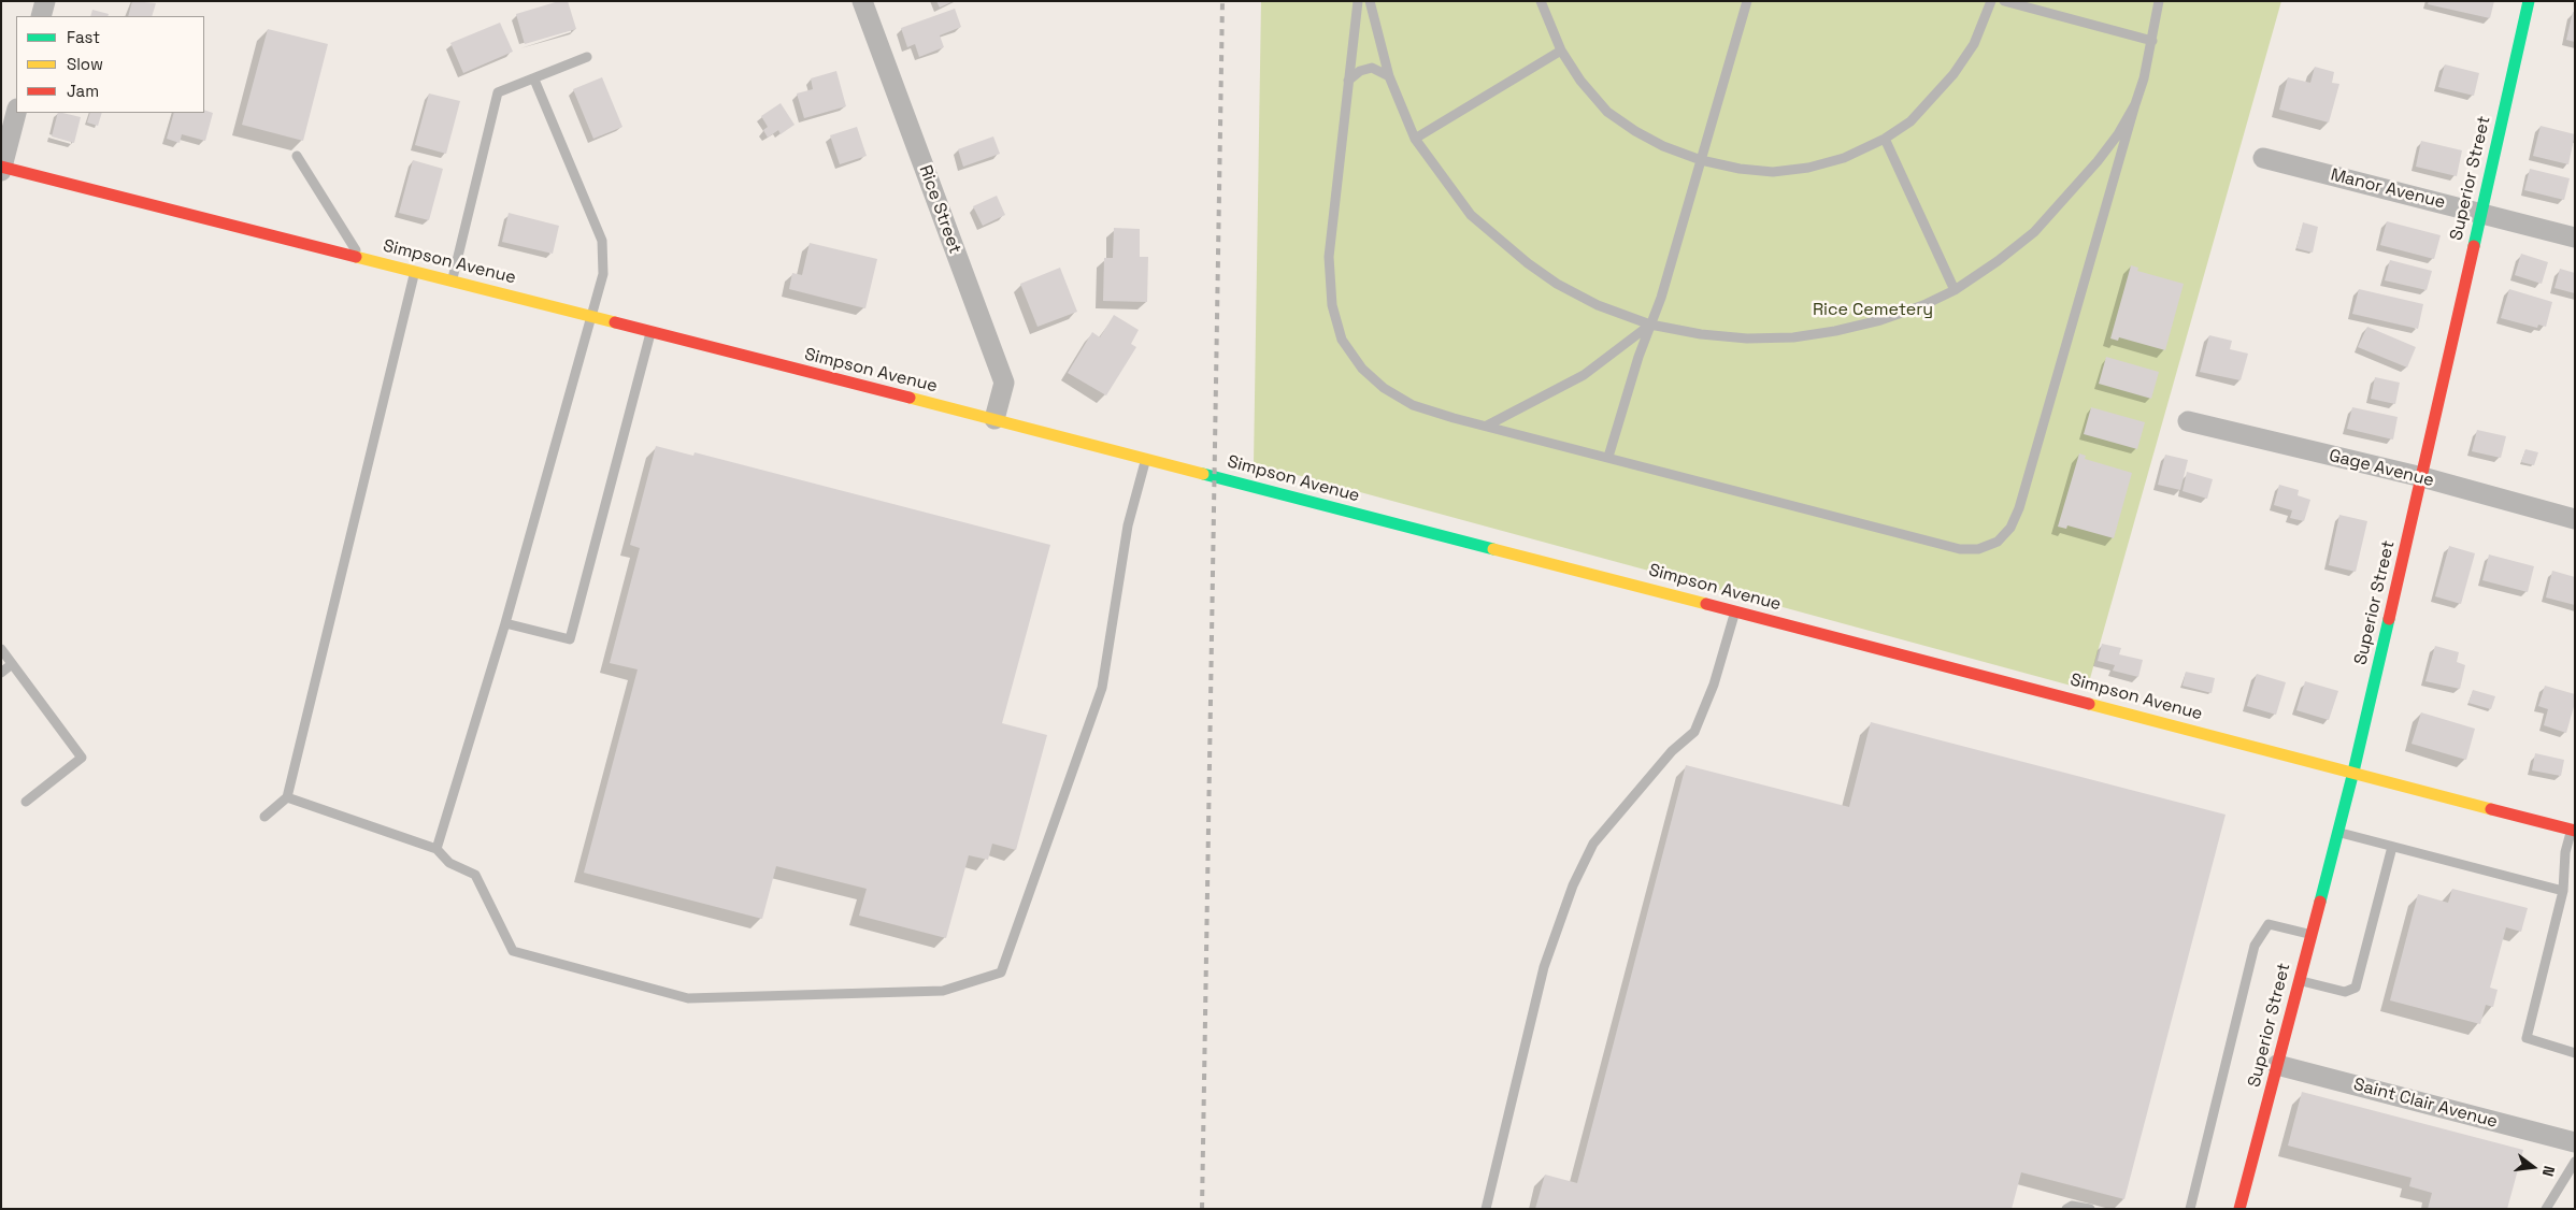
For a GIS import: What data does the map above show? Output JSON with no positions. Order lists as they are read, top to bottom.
{
  "streets": {
    "street": [
      "Superior Street",
      "Manor Avenue",
      "Rice Street",
      "Simpson Avenue",
      "Gage Avenue",
      "Saint Clair Avenue"
    ]
  },
  "crossings": [
    ["Superior Street", "Manor Avenue"],
    ["Superior Street", "Simpson Avenue"],
    ["Superior Street", "Gage Avenue"],
    ["Superior Street", "Saint Clair Avenue"],
    ["Rice Street", "Simpson Avenue"]
  ],
  "parks": ["Rice Cemetery"],
  "legend": ["Fast", "Slow", "Jam"],
  "north": "right"
}
